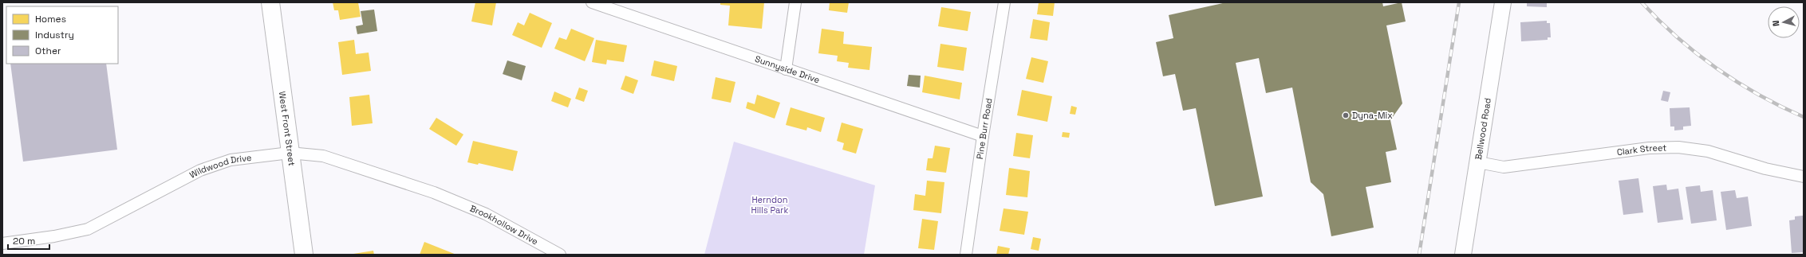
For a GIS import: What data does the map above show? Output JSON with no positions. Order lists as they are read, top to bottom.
{
  "streets": {
    "main road": ["West Front Street"],
    "street": [
      "Sunnyside Drive",
      "Pine Burr Road",
      "Bellwood Road",
      "Clark Street",
      "Wildwood Drive",
      "Brookhollow Drive"
    ]
  },
  "crossings": [
    ["Sunnyside Drive", "Pine Burr Road"],
    ["West Front Street", "Wildwood Drive"],
    ["Bellwood Road", "Clark Street"],
    ["Wildwood Drive", "Brookhollow Drive"]
  ],
  "parks": ["Herndon Hills Park"],
  "places": ["Dyna-Mix"],
  "legend": ["Homes", "Industry", "Other"],
  "scale_bar": "20 m",
  "north": "left"
}
